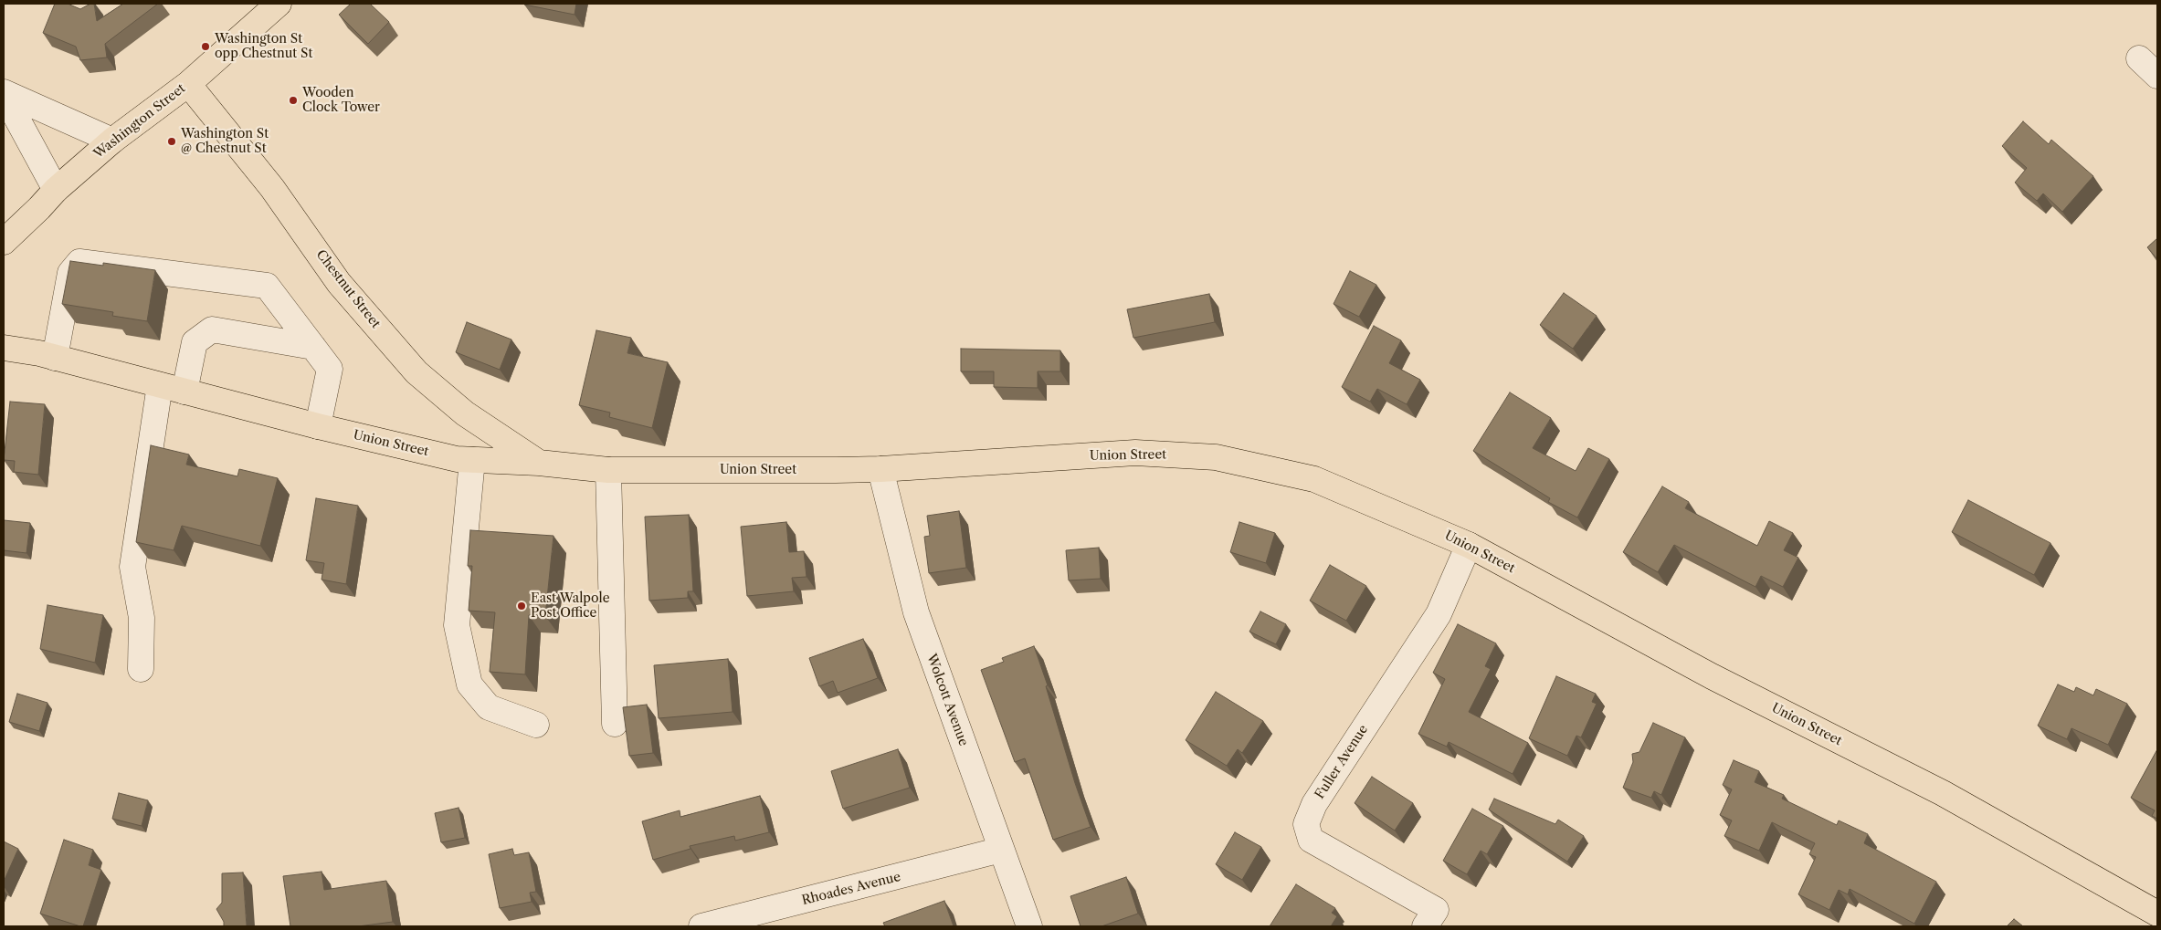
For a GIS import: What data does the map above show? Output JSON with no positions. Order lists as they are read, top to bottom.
{
  "streets": {
    "main road": ["Washington Street", "Chestnut Street", "Union Street"],
    "street": ["Wolcott Avenue", "Fuller Avenue", "Rhoades Avenue"]
  },
  "crossings": [
    ["Washington Street", "Chestnut Street"],
    ["Chestnut Street", "Union Street"],
    ["Union Street", "Wolcott Avenue"],
    ["Union Street", "Fuller Avenue"],
    ["Wolcott Avenue", "Rhoades Avenue"]
  ],
  "places": [
    "Washington St opp Chestnut St",
    "Wooden Clock Tower",
    "Washington St @ Chestnut St",
    "East Walpole Post Office"
  ]
}
